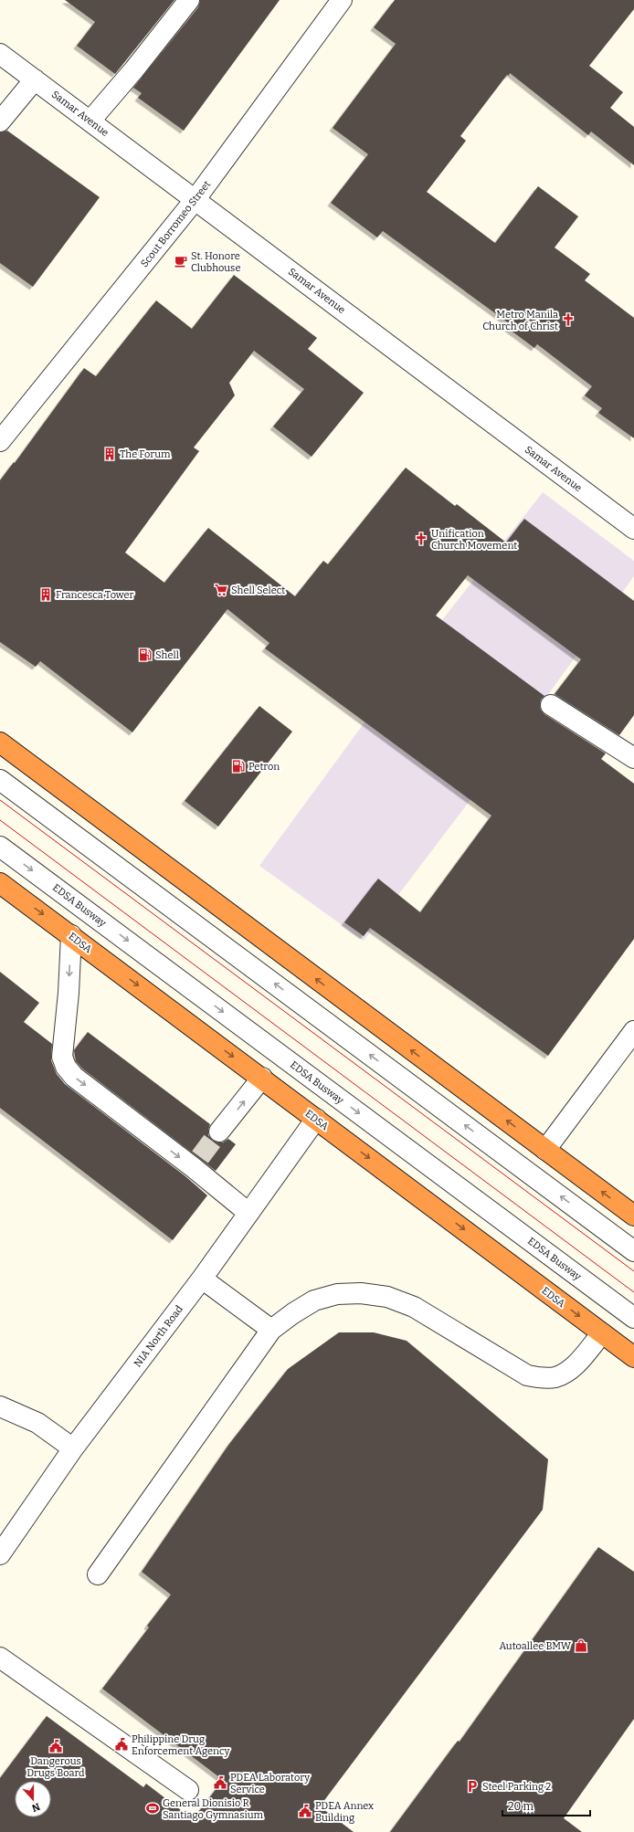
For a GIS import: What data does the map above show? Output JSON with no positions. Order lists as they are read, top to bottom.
{
  "streets": {
    "highway": ["EDSA"],
    "street": [
      "Samar Avenue",
      "Scout Borromeo Street",
      "EDSA Busway",
      "NIA North Road"
    ]
  },
  "crossings": [
    ["Samar Avenue", "Scout Borromeo Street"],
    ["EDSA", "NIA North Road"]
  ],
  "places": {
    "cafe": ["St. Honore Clubhouse"],
    "church": ["Metro Manila Church of Christ", "Unification Church Movement"],
    "building": ["The Forum", "Francesca Tower"],
    "supermarket": ["Shell Select"],
    "fuel station": ["Shell", "Petron"],
    "shop": ["Autoallee BMW"],
    "public building": [
      "Philippine Drug Enforcement Agency",
      "Dangerous Drugs Board",
      "PDEA Laboratory Service",
      "PDEA Annex Building"
    ],
    "parking": ["Steel Parking 2"],
    "sports": ["General Dionisio R Santiago Gymnasium"]
  },
  "scale_bar": "20 m",
  "north": "bottom"
}
